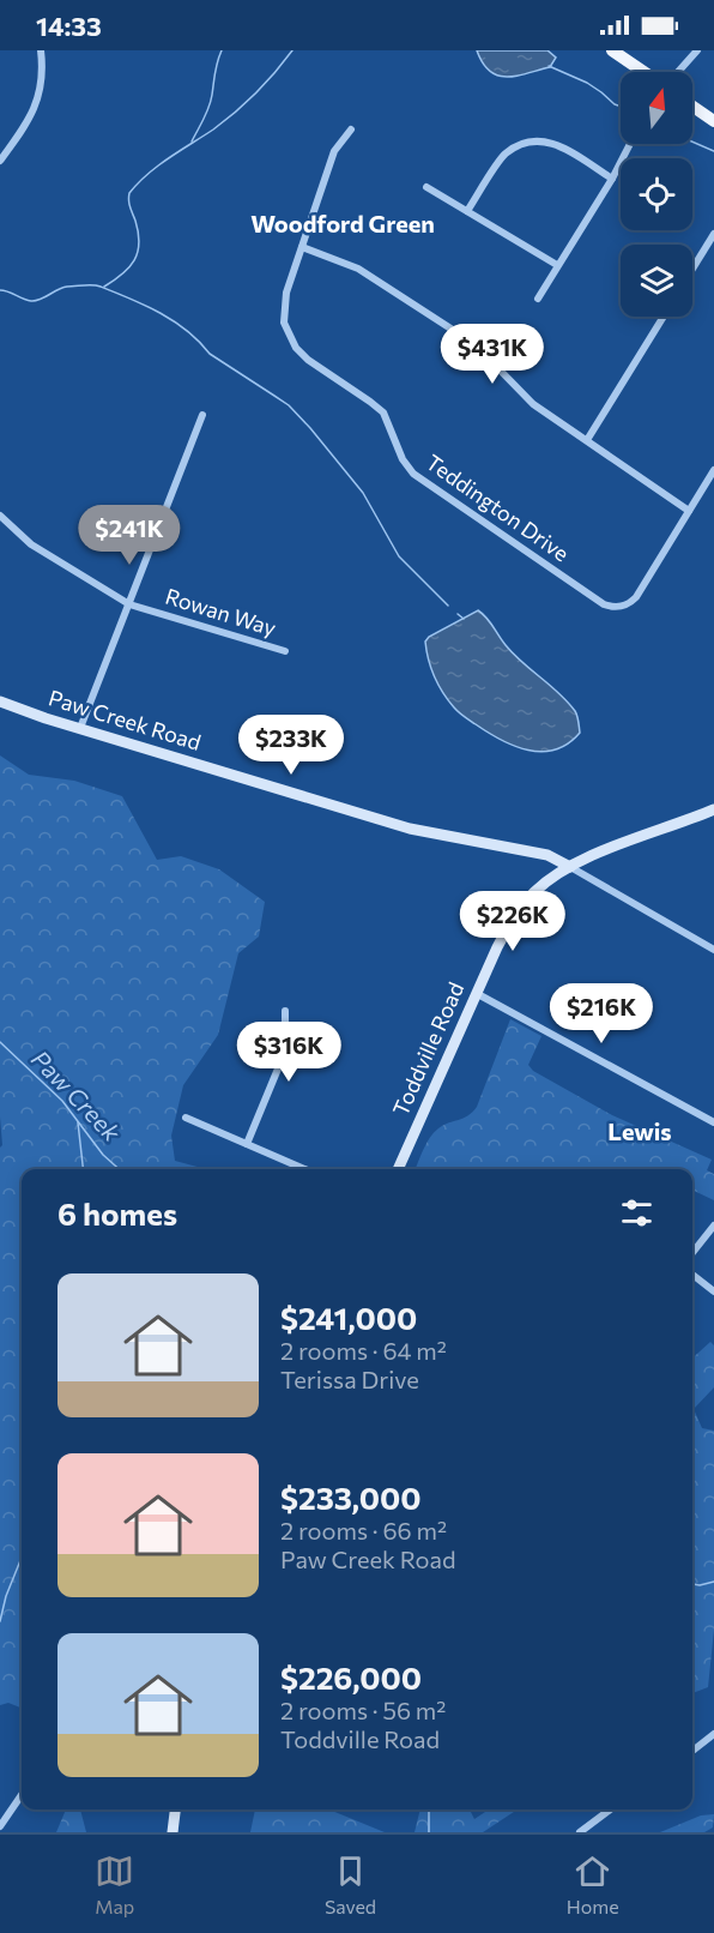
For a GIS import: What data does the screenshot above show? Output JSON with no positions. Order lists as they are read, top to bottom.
{
  "streets": {
    "street": [
      "Teddington Drive",
      "Rowan Way",
      "Paw Creek Road",
      "Toddville Road"
    ]
  },
  "crossings": [
    ["Paw Creek Road", "Toddville Road"]
  ],
  "districts": ["Woodford Green", "Lewis"],
  "water": ["Paw Creek"],
  "north": "top",
  "page": {
    "status": "14:33",
    "price": [
      "$431K",
      "$241K",
      "$233K",
      "$226K",
      "$216K",
      "$316K"
    ],
    "heading": "6 homes",
    "list": [
      {
        "name": "$241,000",
        "note": "2 rooms · 64 m² · Terissa Drive"
      },
      {
        "name": "$233,000",
        "note": "2 rooms · 66 m² · Paw Creek Road"
      },
      {
        "name": "$226,000",
        "note": "2 rooms · 56 m² · Toddville Road"
      }
    ],
    "tabs": ["Map", "Saved", "Home"]
  }
}
